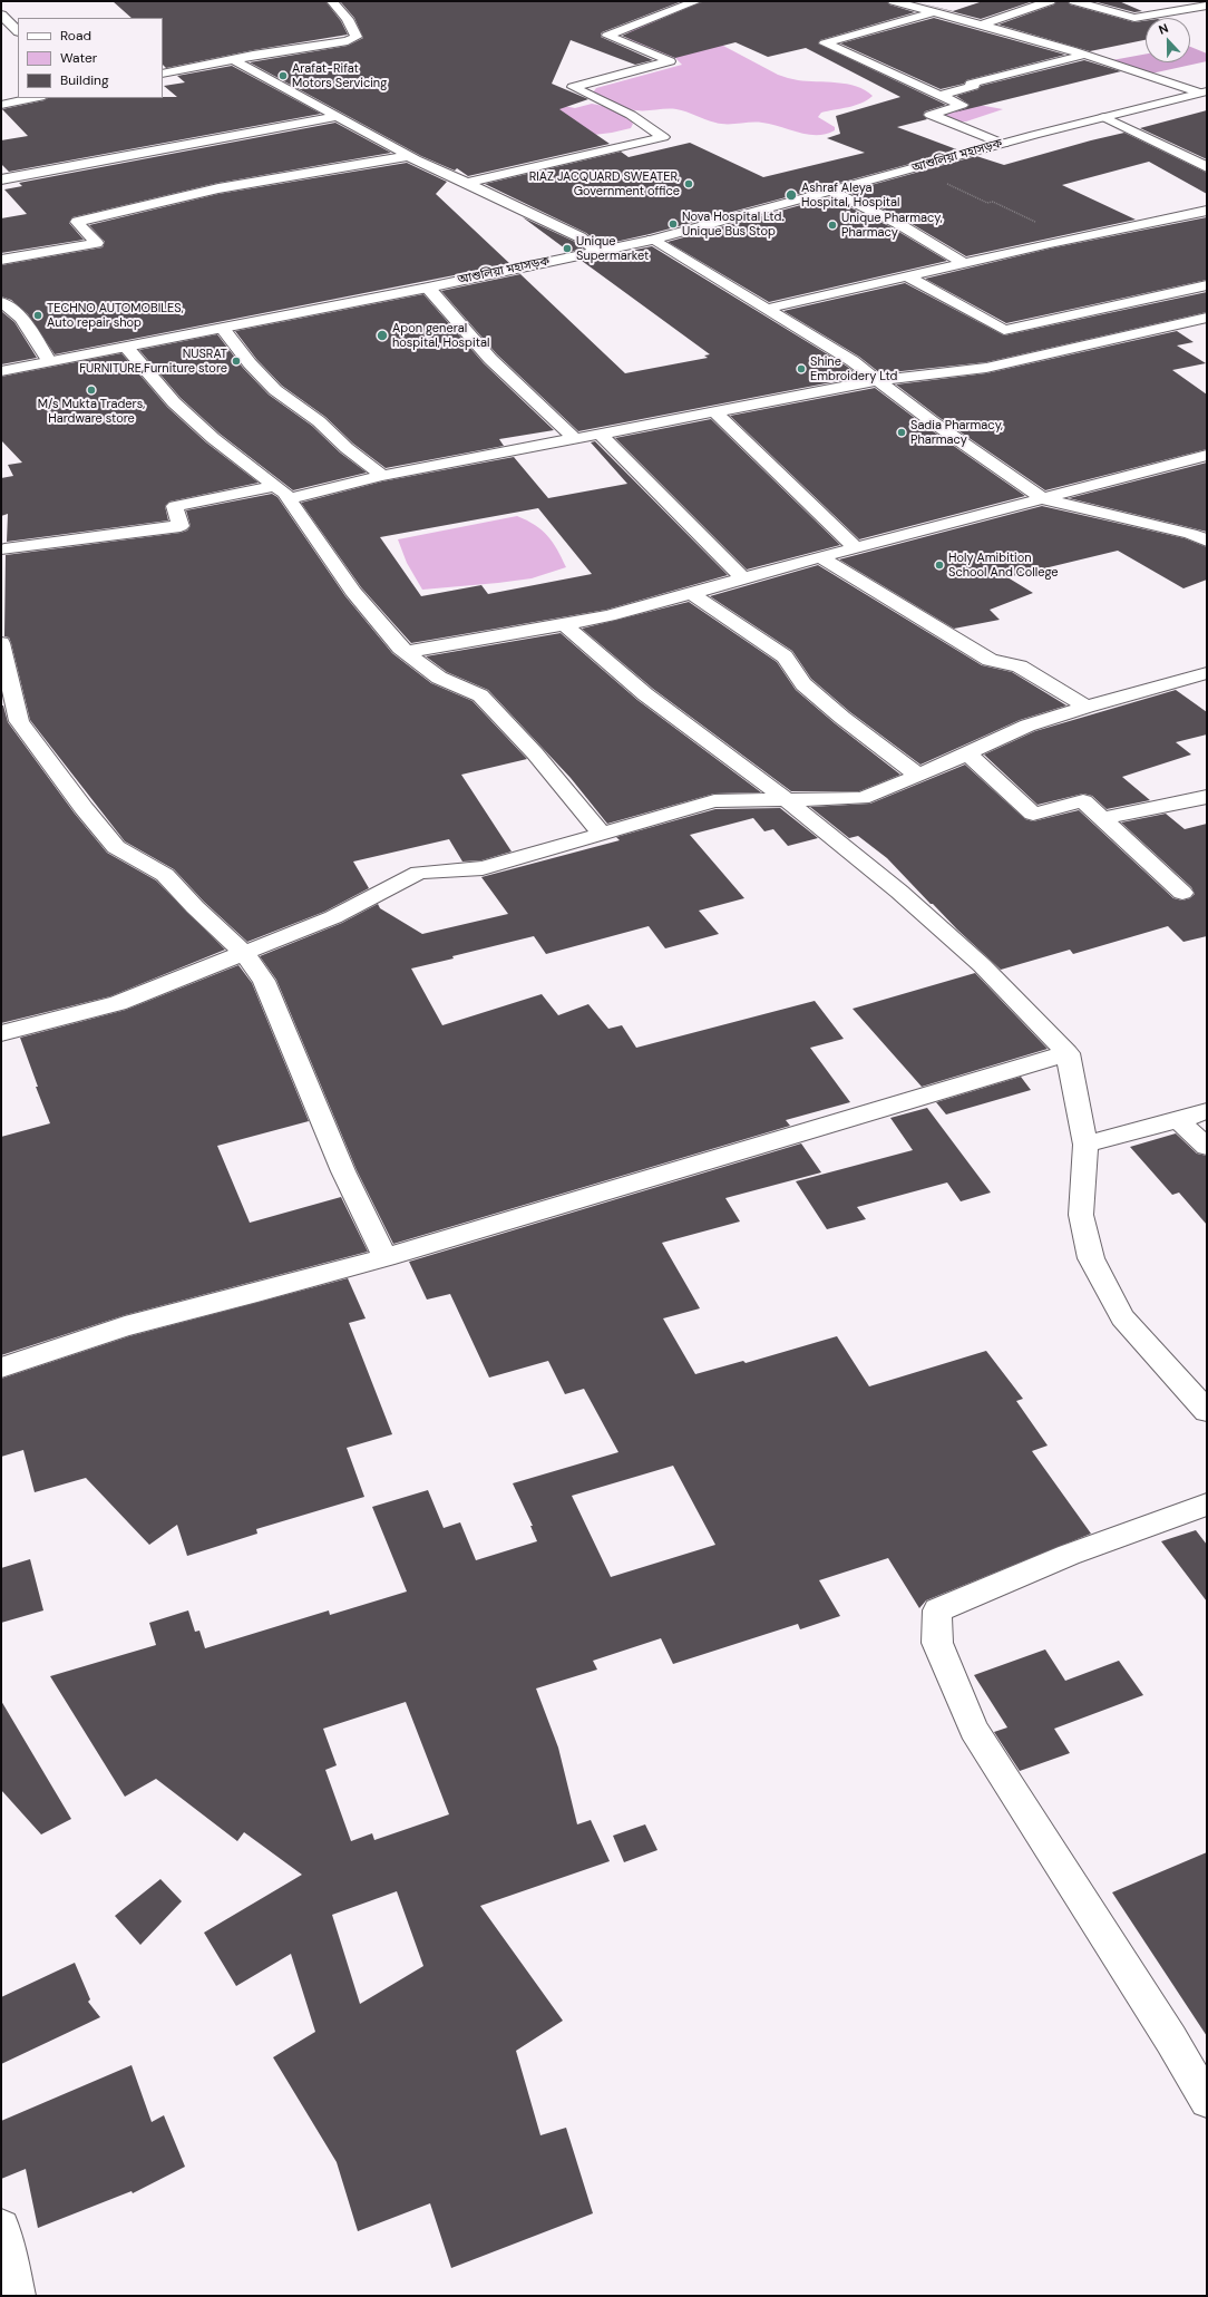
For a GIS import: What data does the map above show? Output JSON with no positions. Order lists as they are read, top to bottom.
{
  "streets": {
    "main road": ["আশুলিয়া মহাসড়ক"]
  },
  "places": [
    "Arafat-Rifat Motors Servicing",
    "RIAZ JACQUARD SWEATER, Government office",
    "Ashraf Aleya Hospital, Hospital",
    "Nova Hospital Ltd. Unique Bus Stop",
    "Unique Pharmacy, Pharmacy",
    "Unique Supermarket",
    "TECHNO AUTOMOBILES, Auto repair shop",
    "Apon general hospital, Hospital",
    "NUSRAT FURNITURE,Furniture store",
    "Shine Embroidery Ltd",
    "M/s Mukta Traders, Hardware store",
    "Sadia Pharmacy, Pharmacy",
    "Holy Amibition School And College"
  ],
  "legend": ["Road", "Water", "Building"],
  "north": "top"
}
